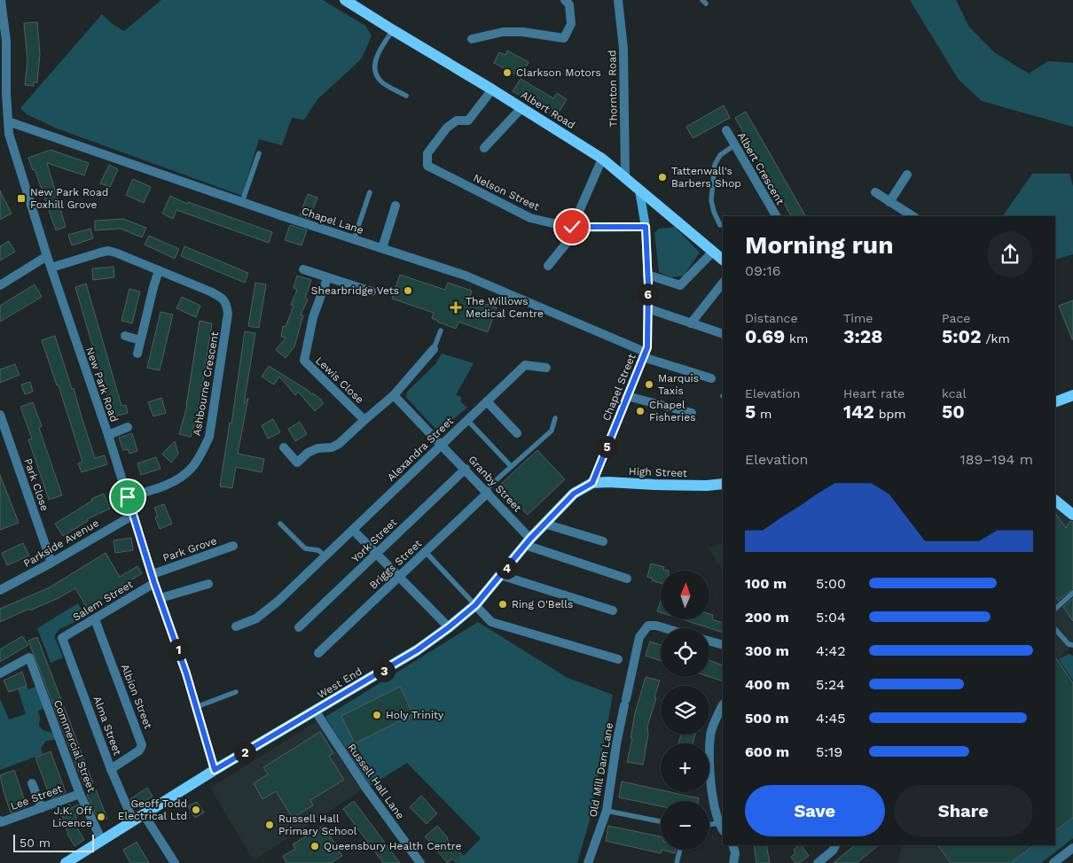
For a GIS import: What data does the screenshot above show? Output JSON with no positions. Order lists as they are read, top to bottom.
{
  "streets": {
    "main road": ["Albert Road", "High Street", "West End"],
    "street": [
      "Thornton Road",
      "Albert Crescent",
      "Nelson Street",
      "Chapel Lane",
      "Lewis Close",
      "Ashbourne Crescent",
      "New Park Road",
      "Chapel Street",
      "Alexandra Street",
      "Granby Street",
      "Park Close",
      "York Street",
      "Parkside Avenue",
      "Park Grove",
      "Briggs Street",
      "Salem Street",
      "Albion Street",
      "Alma Street",
      "Commercial Street",
      "Old Mill Dam Lane",
      "Russell Hall Lane",
      "Lee Street"
    ]
  },
  "crossings": [
    ["Thornton Road", "Albert Road"],
    ["Albert Road", "Nelson Street"],
    ["Albert Road", "Chapel Street"],
    ["Nelson Street", "Chapel Street"],
    ["Chapel Lane", "New Park Road"],
    ["Chapel Lane", "Chapel Street"],
    ["Ashbourne Crescent", "New Park Road"],
    ["New Park Road", "Parkside Avenue"],
    ["New Park Road", "Park Grove"],
    ["New Park Road", "Salem Street"],
    ["New Park Road", "West End"],
    ["Chapel Street", "High Street"],
    ["Chapel Street", "West End"],
    ["Alexandra Street", "Granby Street"],
    ["High Street", "West End"],
    ["Granby Street", "York Street"],
    ["Granby Street", "Briggs Street"],
    ["Granby Street", "West End"],
    ["Park Close", "Parkside Avenue"],
    ["Park Grove", "Salem Street"],
    ["Salem Street", "Albion Street"],
    ["Salem Street", "Alma Street"],
    ["West End", "Alma Street"],
    ["West End", "Commercial Street"],
    ["West End", "Russell Hall Lane"],
    ["Albion Street", "Alma Street"],
    ["Commercial Street", "Lee Street"]
  ],
  "places": {
    "other": [
      "Clarkson Motors",
      "Tattenwall's Barbers Shop",
      "Shearbridge Vets",
      "Marquis Taxis",
      "Chapel Fisheries",
      "Ring O'Bells",
      "Holy Trinity",
      "Geoff Todd Electrical Ltd",
      "J.K. Off Licence",
      "Russell Hall Primary School",
      "Queensbury Health Centre"
    ],
    "transit": ["New Park Road Foxhill Grove"],
    "health": ["The Willows Medical Centre"]
  },
  "scale_bar": "50 m",
  "north": "top",
  "page": {
    "heading": ["Morning run", "09:16"],
    "pins": [
      "6",
      "5",
      "4",
      "1",
      "3",
      "2"
    ],
    "stats": [
      ["Distance", "0.69 km"],
      ["Time", "3:28"],
      ["Pace", "5:02 /km"],
      ["Elevation", "5 m"],
      ["Heart rate", "142 bpm"],
      ["kcal", "50"]
    ],
    "chart": ["Elevation", "189–194 m"],
    "list": [
      {
        "name": "100 m",
        "note": "5:00"
      },
      {
        "name": "200 m",
        "note": "5:04"
      },
      {
        "name": "300 m",
        "note": "4:42"
      },
      {
        "name": "400 m",
        "note": "5:24"
      },
      {
        "name": "500 m",
        "note": "4:45"
      },
      {
        "name": "600 m",
        "note": "5:19"
      }
    ],
    "map_buttons": ["+", "−"],
    "buttons": ["Save", "Share"],
    "scale": "50 m"
  }
}
